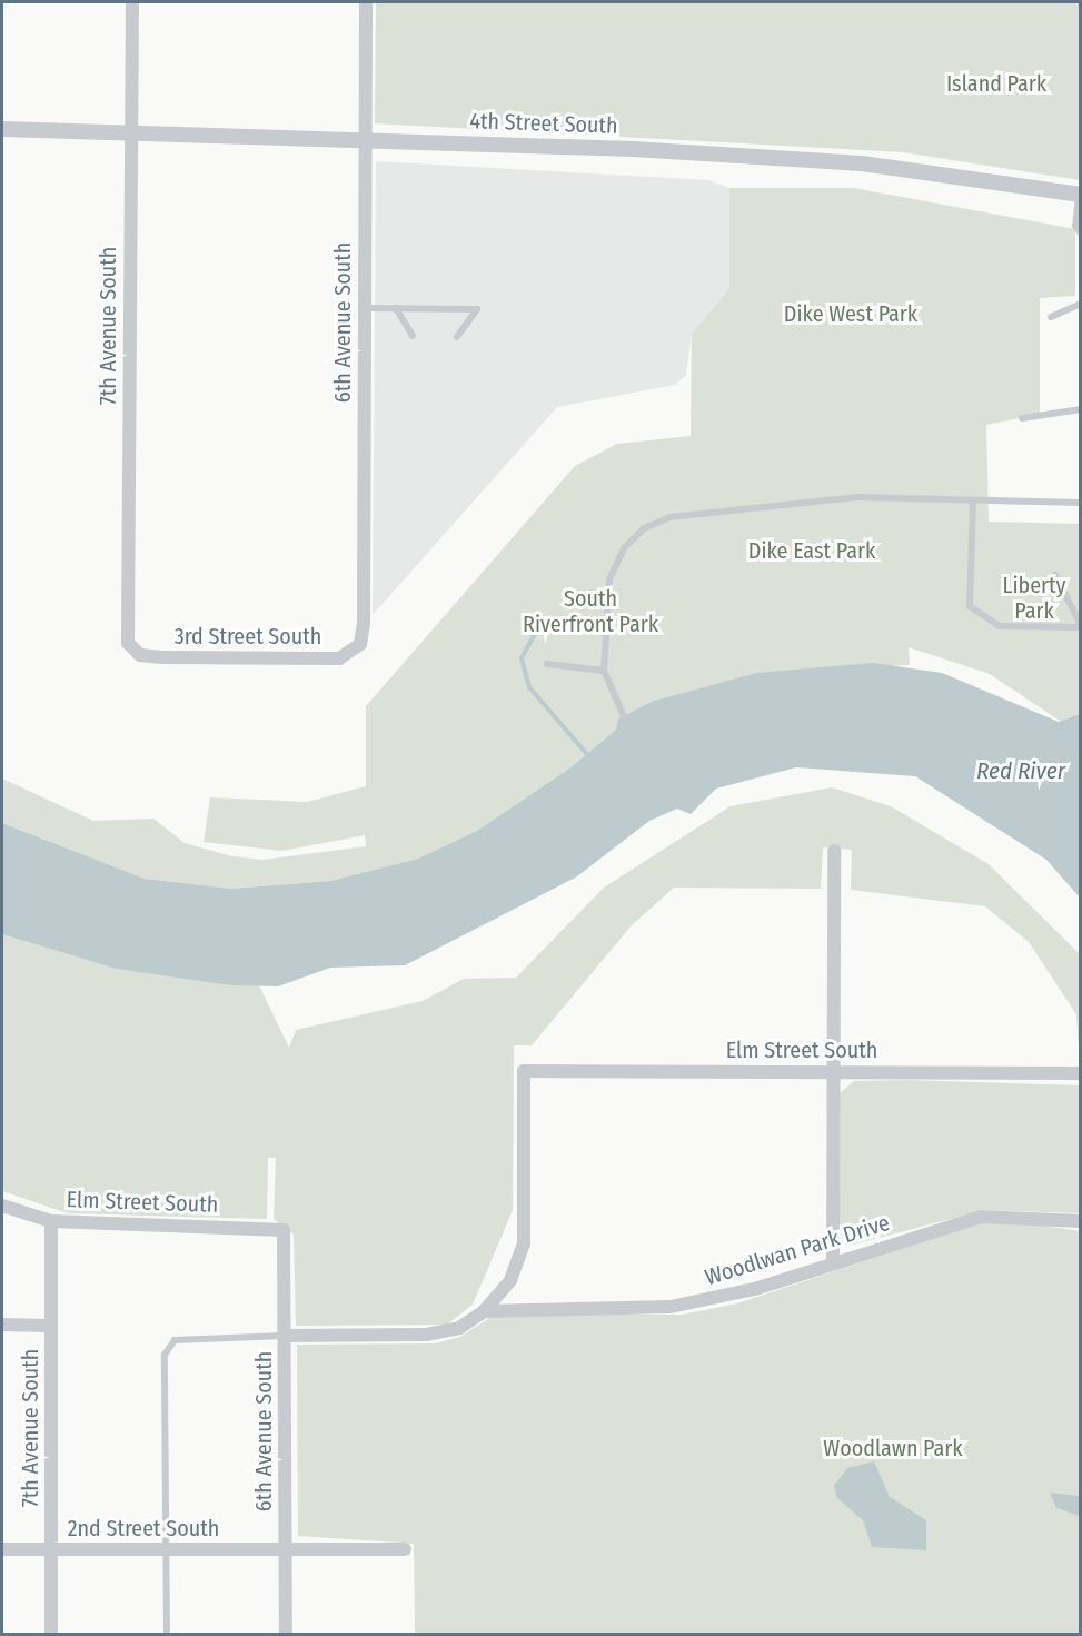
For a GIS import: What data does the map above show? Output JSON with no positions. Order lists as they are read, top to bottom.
{
  "streets": {
    "street": [
      "4th Street South",
      "6th Avenue South",
      "7th Avenue South",
      "3rd Street South",
      "Elm Street South",
      "Woodlwan Park Drive",
      "2nd Street South"
    ]
  },
  "crossings": [
    ["4th Street South", "6th Avenue South"],
    ["4th Street South", "7th Avenue South"],
    ["6th Avenue South", "3rd Street South"],
    ["6th Avenue South", "Elm Street South"],
    ["6th Avenue South", "2nd Street South"],
    ["7th Avenue South", "3rd Street South"],
    ["7th Avenue South", "Elm Street South"],
    ["7th Avenue South", "2nd Street South"],
    ["Elm Street South", "Woodlwan Park Drive"]
  ],
  "water": ["Red River"],
  "parks": [
    "Island Park",
    "Dike West Park",
    "Dike East Park",
    "Liberty Park",
    "South Riverfront Park",
    "Woodlawn Park"
  ]
}
